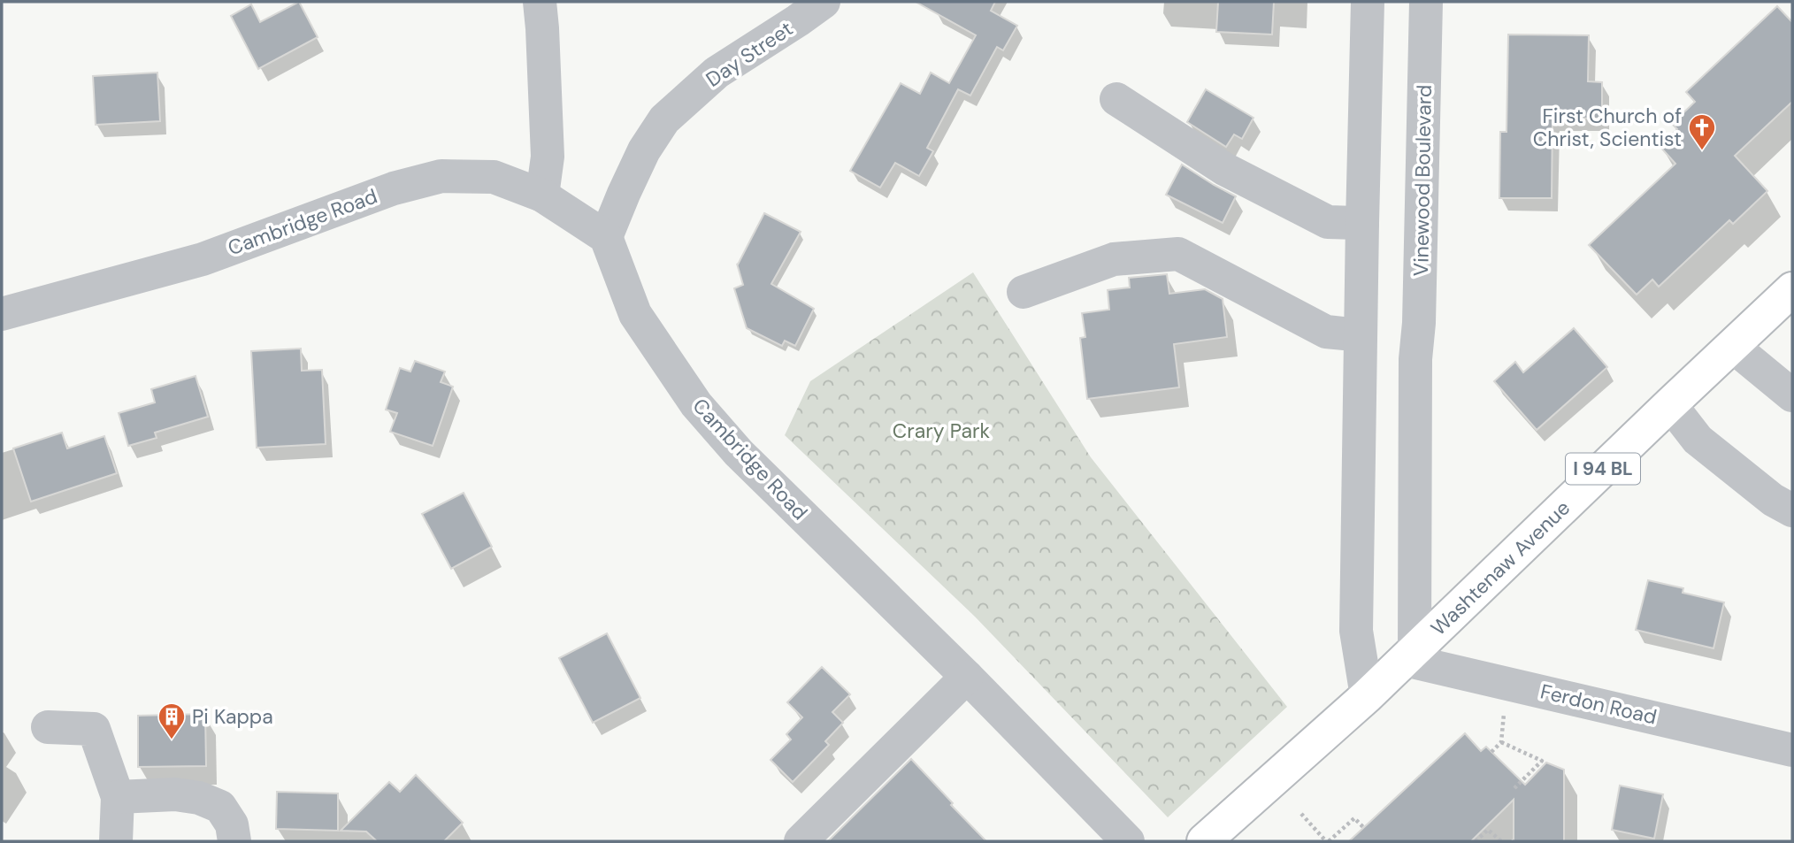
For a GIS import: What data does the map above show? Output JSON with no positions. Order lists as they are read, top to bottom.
{
  "streets": {
    "main road": ["I 94 BL", "Washtenaw Avenue"],
    "street": [
      "Day Street",
      "Vinewood Boulevard",
      "Cambridge Road",
      "Ferdon Road"
    ]
  },
  "crossings": [
    ["Day Street", "Cambridge Road"],
    ["Vinewood Boulevard", "Washtenaw Avenue"],
    ["Vinewood Boulevard", "Ferdon Road"],
    ["Washtenaw Avenue", "Ferdon Road"]
  ],
  "parks": ["Crary Park"],
  "places": {
    "church": ["First Church of Christ, Scientist"],
    "building": ["Pi Kappa"]
  }
}
